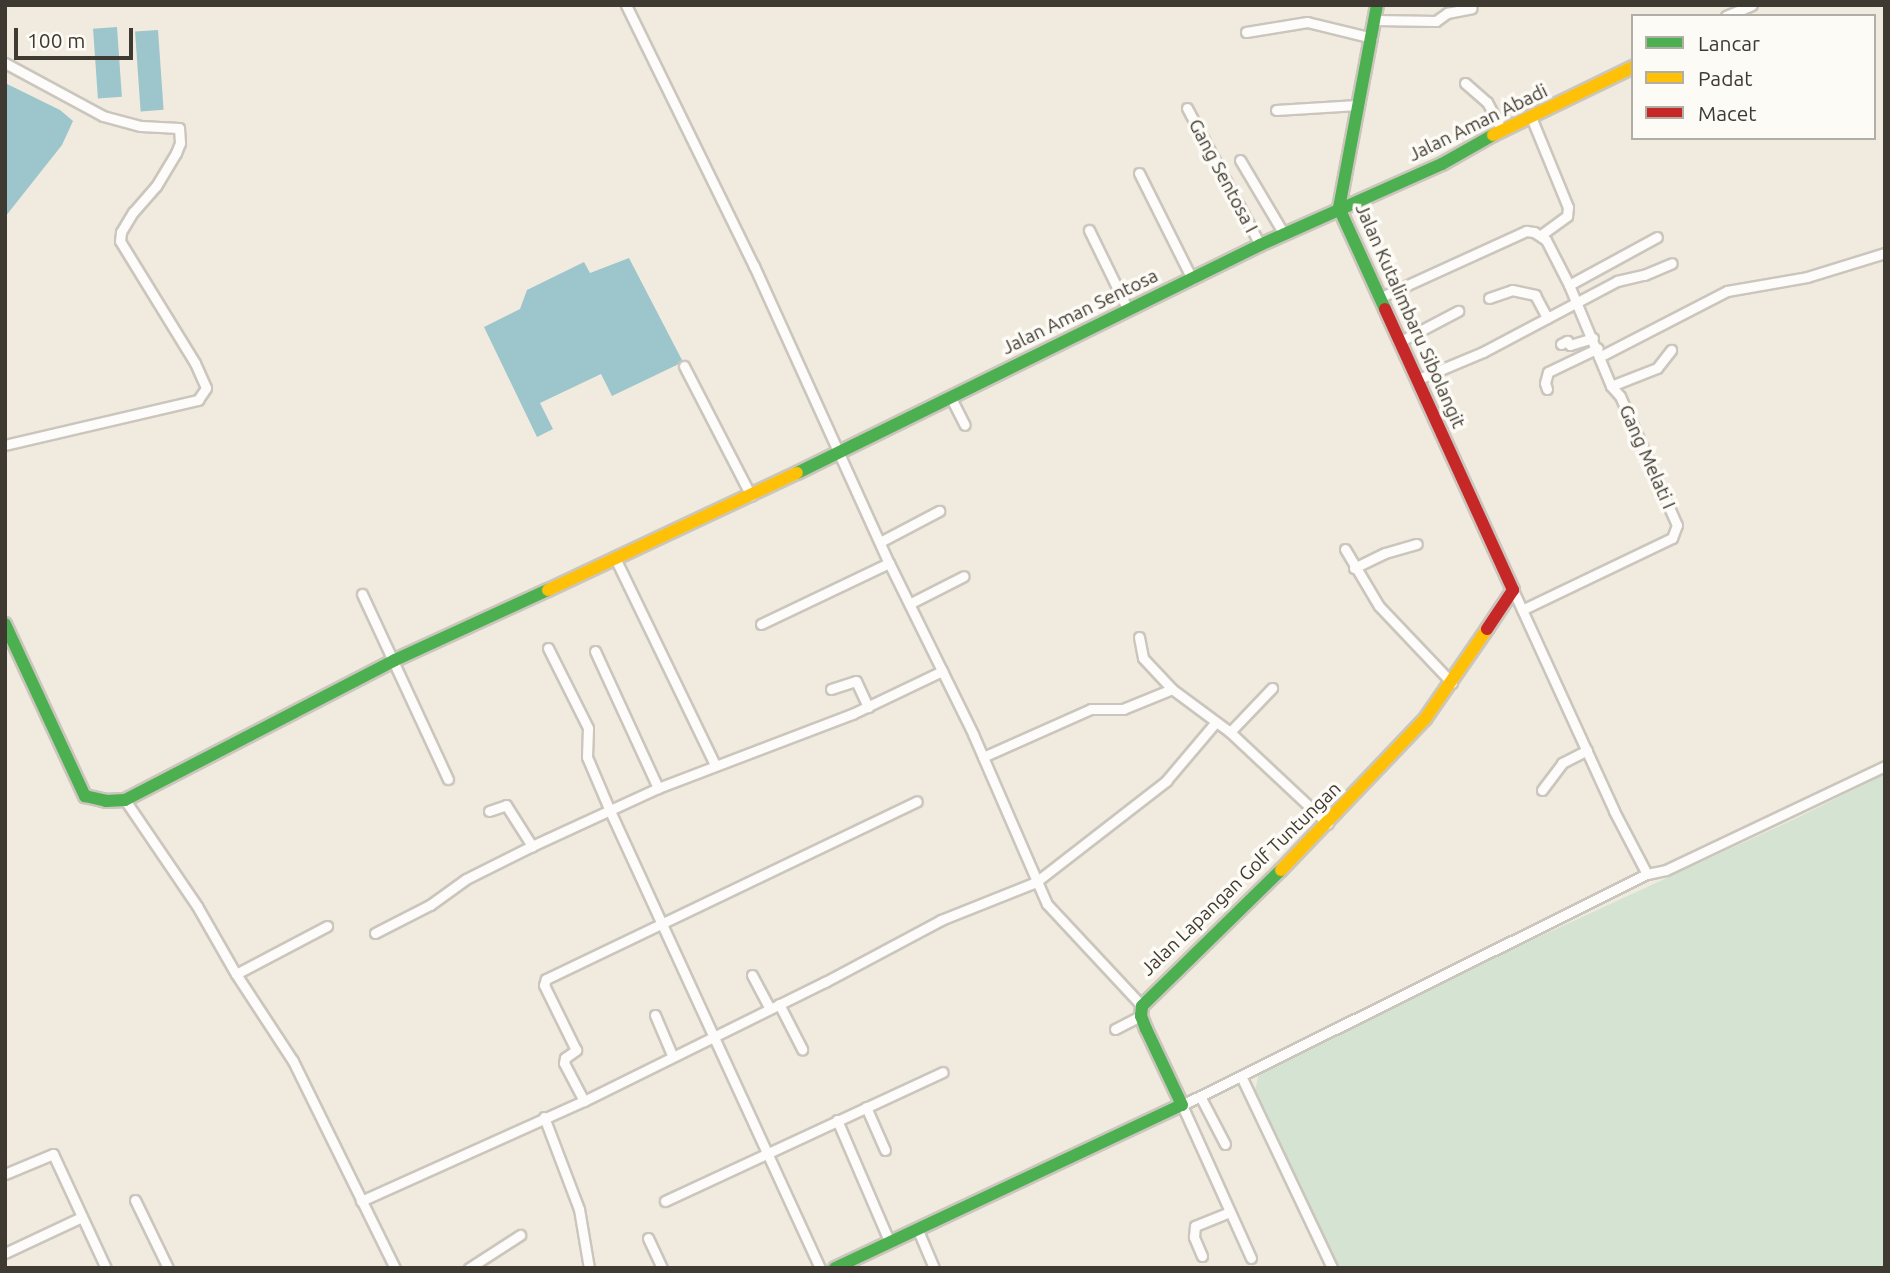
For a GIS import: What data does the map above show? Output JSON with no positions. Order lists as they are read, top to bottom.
{
  "streets": {
    "street": [
      "Jalan Aman Abadi",
      "Gang Sentosa I",
      "Jalan Aman Sentosa",
      "Jalan Kutalimbaru Sibolangit",
      "Gang Melati I",
      "Jalan Lapangan Golf Tuntungan"
    ]
  },
  "crossings": [
    ["Jalan Aman Abadi", "Jalan Aman Sentosa"],
    ["Jalan Aman Abadi", "Jalan Kutalimbaru Sibolangit"],
    ["Gang Sentosa I", "Jalan Aman Sentosa"],
    ["Jalan Aman Sentosa", "Jalan Kutalimbaru Sibolangit"],
    ["Jalan Kutalimbaru Sibolangit", "Jalan Lapangan Golf Tuntungan"]
  ],
  "legend": ["Lancar", "Padat", "Macet"],
  "scale_bar": "100 m"
}
